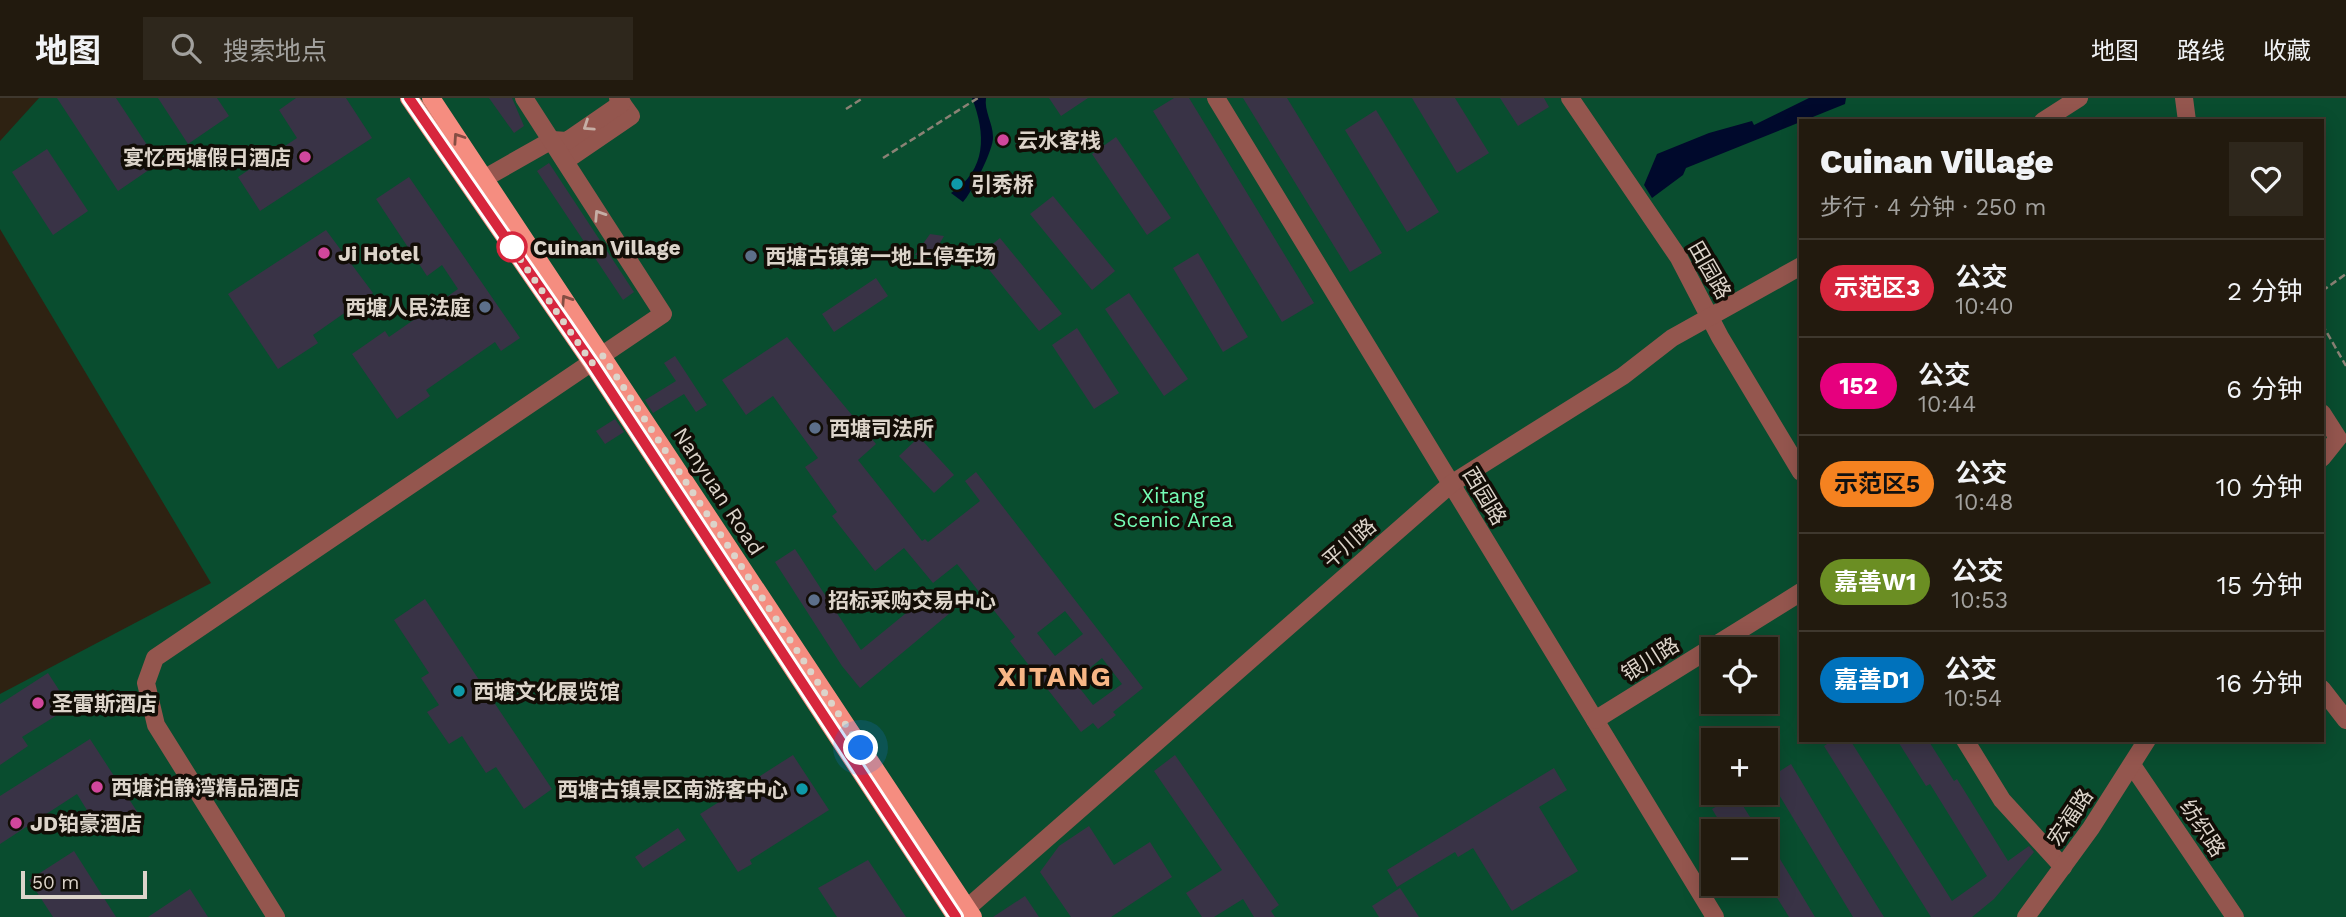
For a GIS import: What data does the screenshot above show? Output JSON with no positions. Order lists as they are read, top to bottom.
{
  "streets": {
    "main road": ["Nanyuan Road"],
    "street": [
      "田园路",
      "西园路",
      "平川路",
      "银川路",
      "宏福路",
      "纺织路"
    ]
  },
  "crossings": [
    ["田园路", "平川路"],
    ["Nanyuan Road", "平川路"],
    ["西园路", "平川路"],
    ["西园路", "银川路"],
    ["宏福路", "纺织路"]
  ],
  "districts": ["XITANG"],
  "parks": ["Xitang Scenic Area"],
  "places": [
    "云水客栈",
    "宴忆西塘假日酒店",
    "引秀桥",
    "Cuinan Village",
    "Ji Hotel",
    "西塘古镇第一地上停车场",
    "西塘人民法庭",
    "西塘司法所",
    "招标采购交易中心",
    "西塘文化展览馆",
    "圣雷斯酒店",
    "西塘泊静湾精品酒店",
    "西塘古镇景区南游客中心",
    "JD铂豪酒店"
  ],
  "lines": ["bus line 示范区3"],
  "scale_bar": "50 m",
  "page": {
    "header": "地图",
    "search": "搜索地点",
    "nav": ["地图", "路线", "收藏"],
    "heading": ["Cuinan Village", "步行 · 4 分钟 · 250 m"],
    "list": [
      {
        "mark": "示范区3",
        "name": "公交",
        "note": "10:40",
        "value": "2 分钟"
      },
      {
        "mark": "152",
        "name": "公交",
        "note": "10:44",
        "value": "6 分钟"
      },
      {
        "mark": "示范区5",
        "name": "公交",
        "note": "10:48",
        "value": "10 分钟"
      },
      {
        "mark": "嘉善W1",
        "name": "公交",
        "note": "10:53",
        "value": "15 分钟"
      },
      {
        "mark": "嘉善D1",
        "name": "公交",
        "note": "10:54",
        "value": "16 分钟"
      }
    ],
    "map_buttons": ["+", "−"],
    "scale": "50 m"
  }
}
